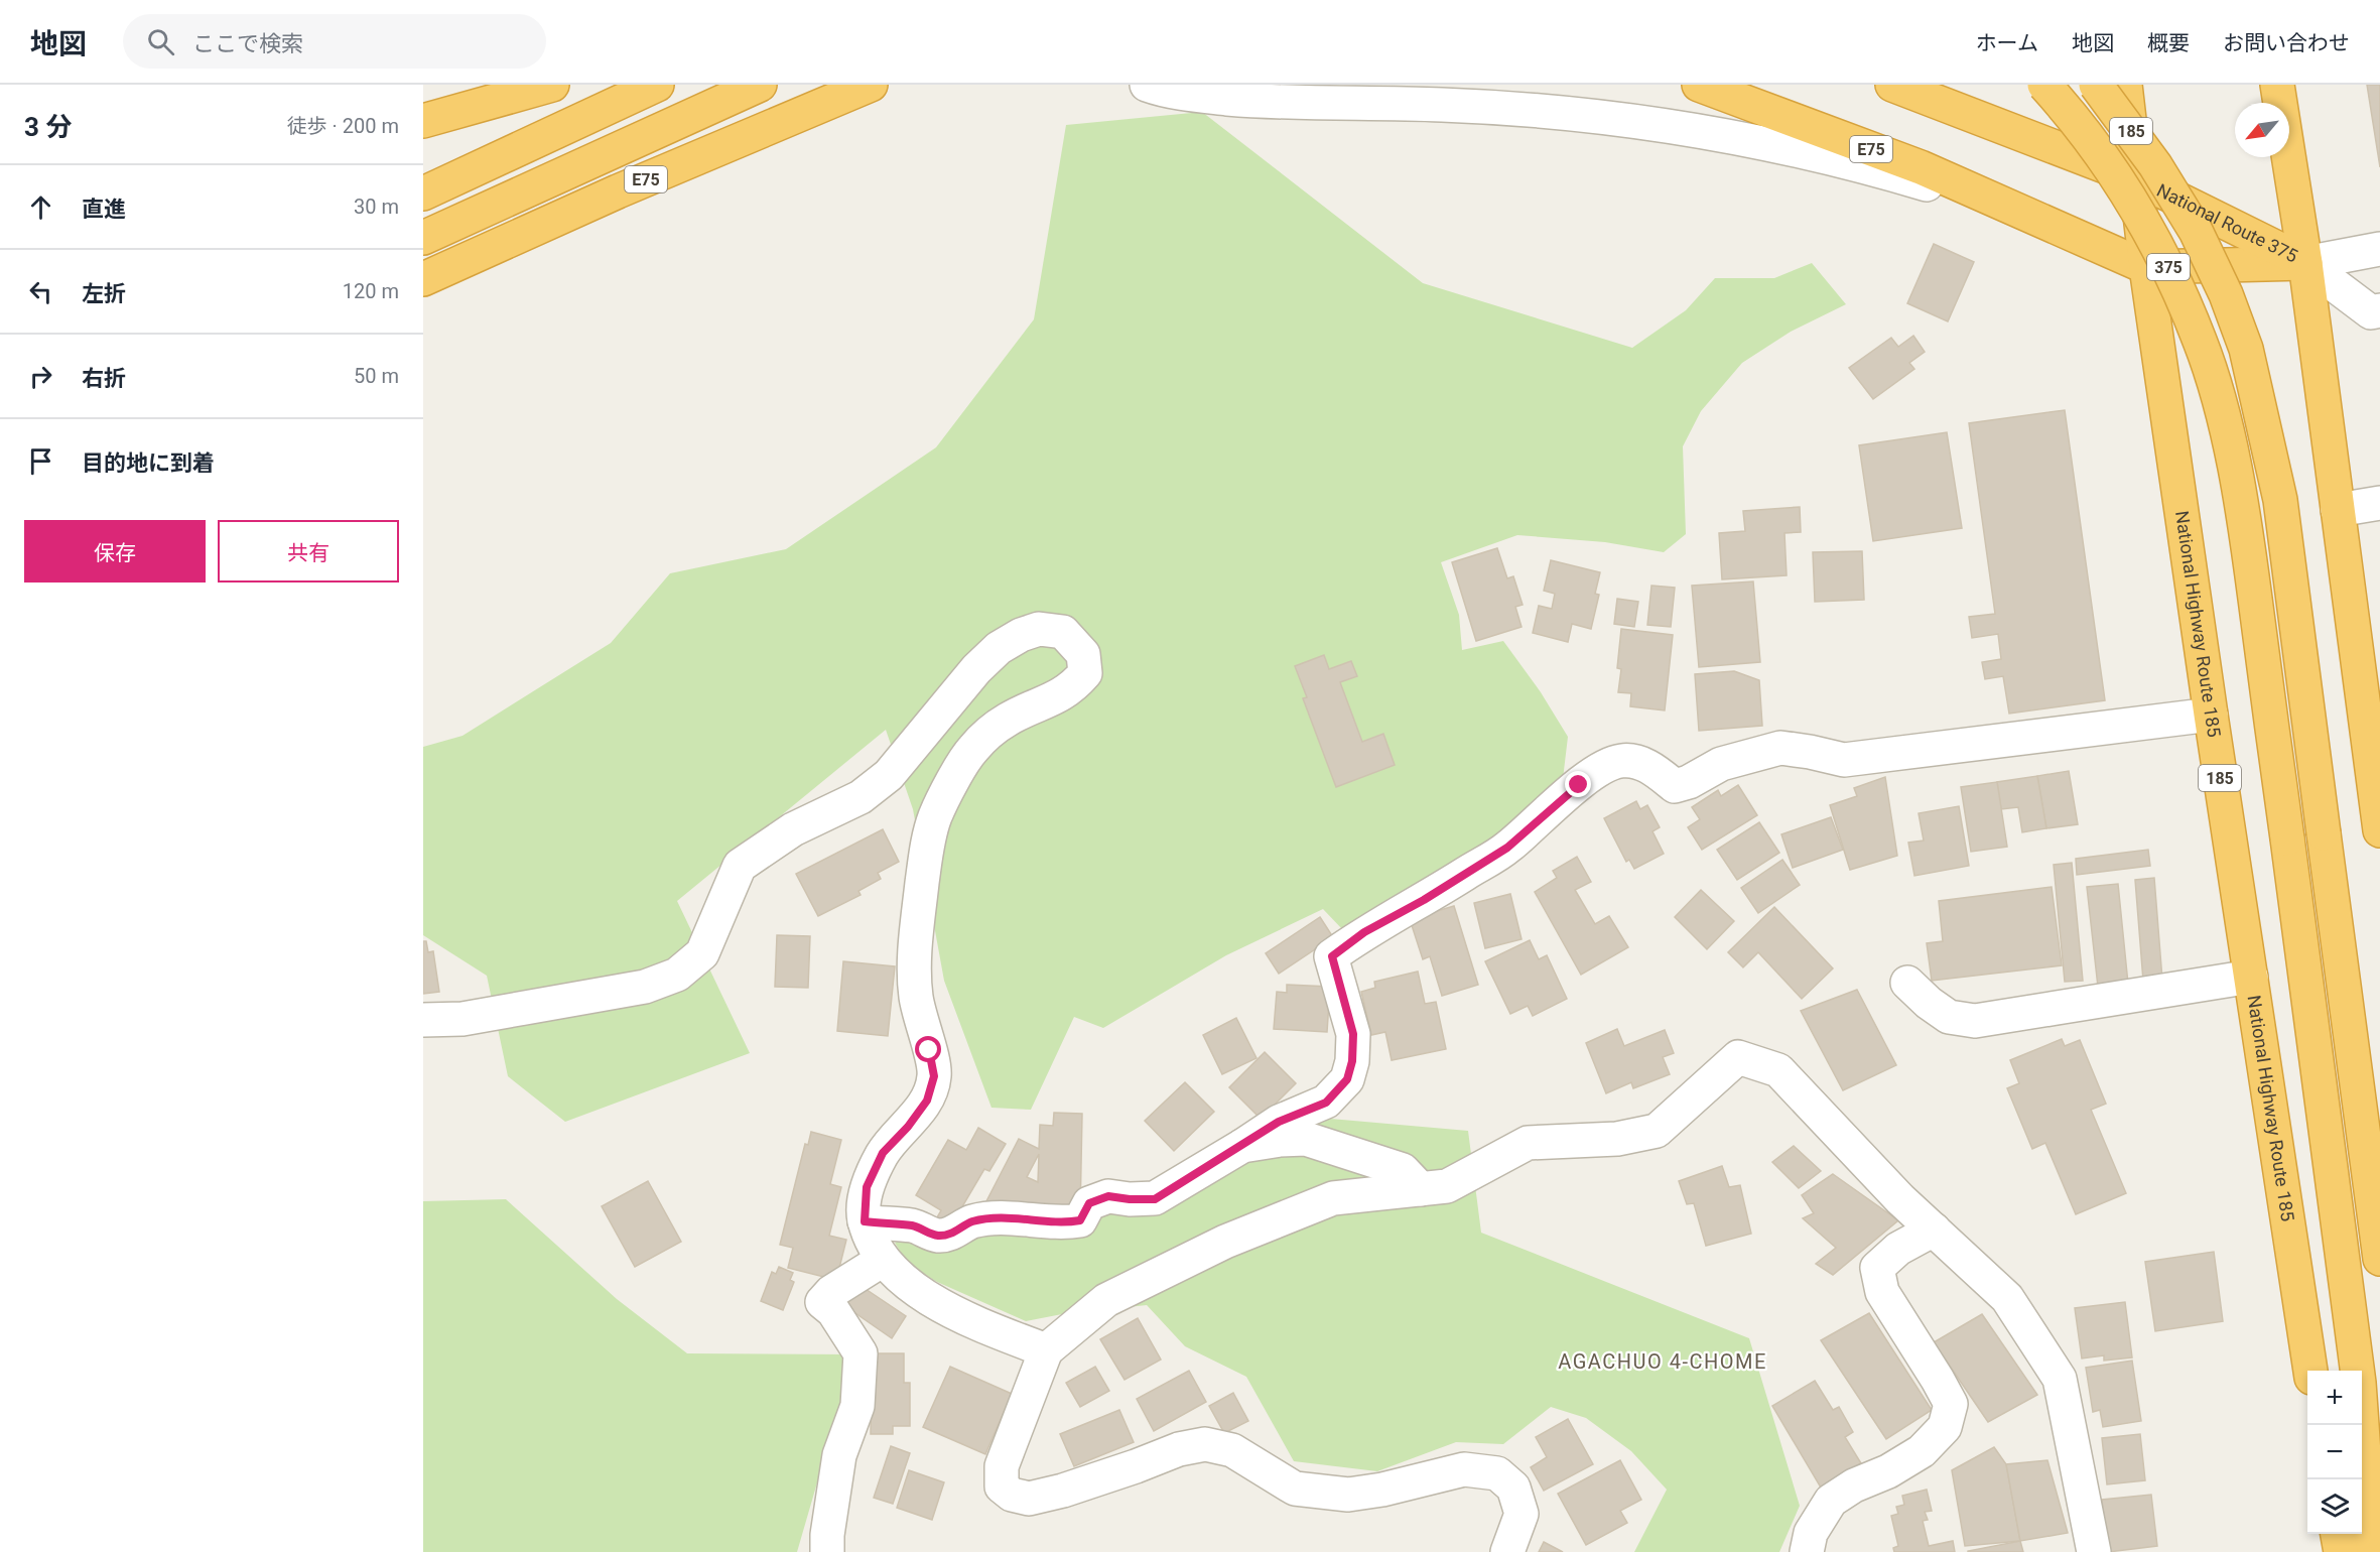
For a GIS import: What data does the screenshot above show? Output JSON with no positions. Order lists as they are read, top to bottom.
{
  "streets": {
    "highway": [
      "185",
      "E75",
      "National Route 375",
      "375",
      "National Highway Route 185"
    ]
  },
  "crossings": [
    ["E75", "National Route 375"],
    ["National Route 375", "National Highway Route 185"]
  ],
  "districts": ["AGACHUO 4-CHOME"],
  "north": "bottom left",
  "page": {
    "header": "地図",
    "search": "ここで検索",
    "nav": [
      "ホーム",
      "地図",
      "概要",
      "お問い合わせ"
    ],
    "heading": ["3 分", "徒歩 · 200 m"],
    "list": [
      ["直進", "30 m"],
      ["左折", "120 m"],
      ["右折", "50 m"],
      "目的地に到着"
    ],
    "buttons": ["保存", "共有"],
    "map_buttons": ["+", "−"]
  }
}
